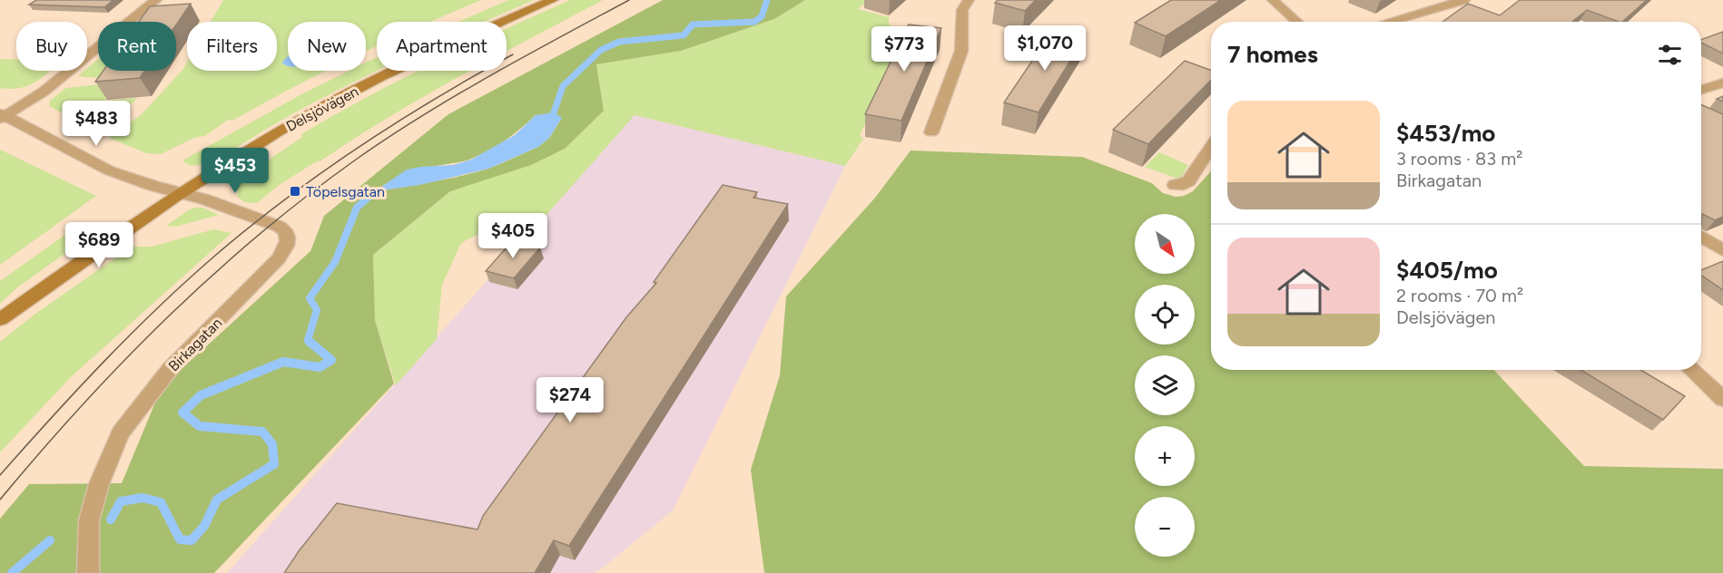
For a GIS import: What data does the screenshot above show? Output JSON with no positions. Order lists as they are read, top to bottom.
{
  "streets": {
    "street": ["Delsjövägen", "Birkagatan"]
  },
  "crossings": [
    ["Delsjövägen", "Birkagatan"]
  ],
  "places": {
    "transit": ["Töpelsgatan"]
  },
  "north": "bottom right",
  "page": {
    "chip": [
      "Buy",
      "Rent",
      "Filters",
      "New",
      "Apartment"
    ],
    "heading": "7 homes",
    "price": [
      "$1,070",
      "$773",
      "$483",
      "$453",
      "$405",
      "$689",
      "$274"
    ],
    "list": [
      {
        "name": "$453/mo",
        "note": "3 rooms · 83 m² · Birkagatan"
      },
      {
        "name": "$405/mo",
        "note": "2 rooms · 70 m² · Delsjövägen"
      }
    ],
    "map_buttons": ["+", "−"]
  }
}
